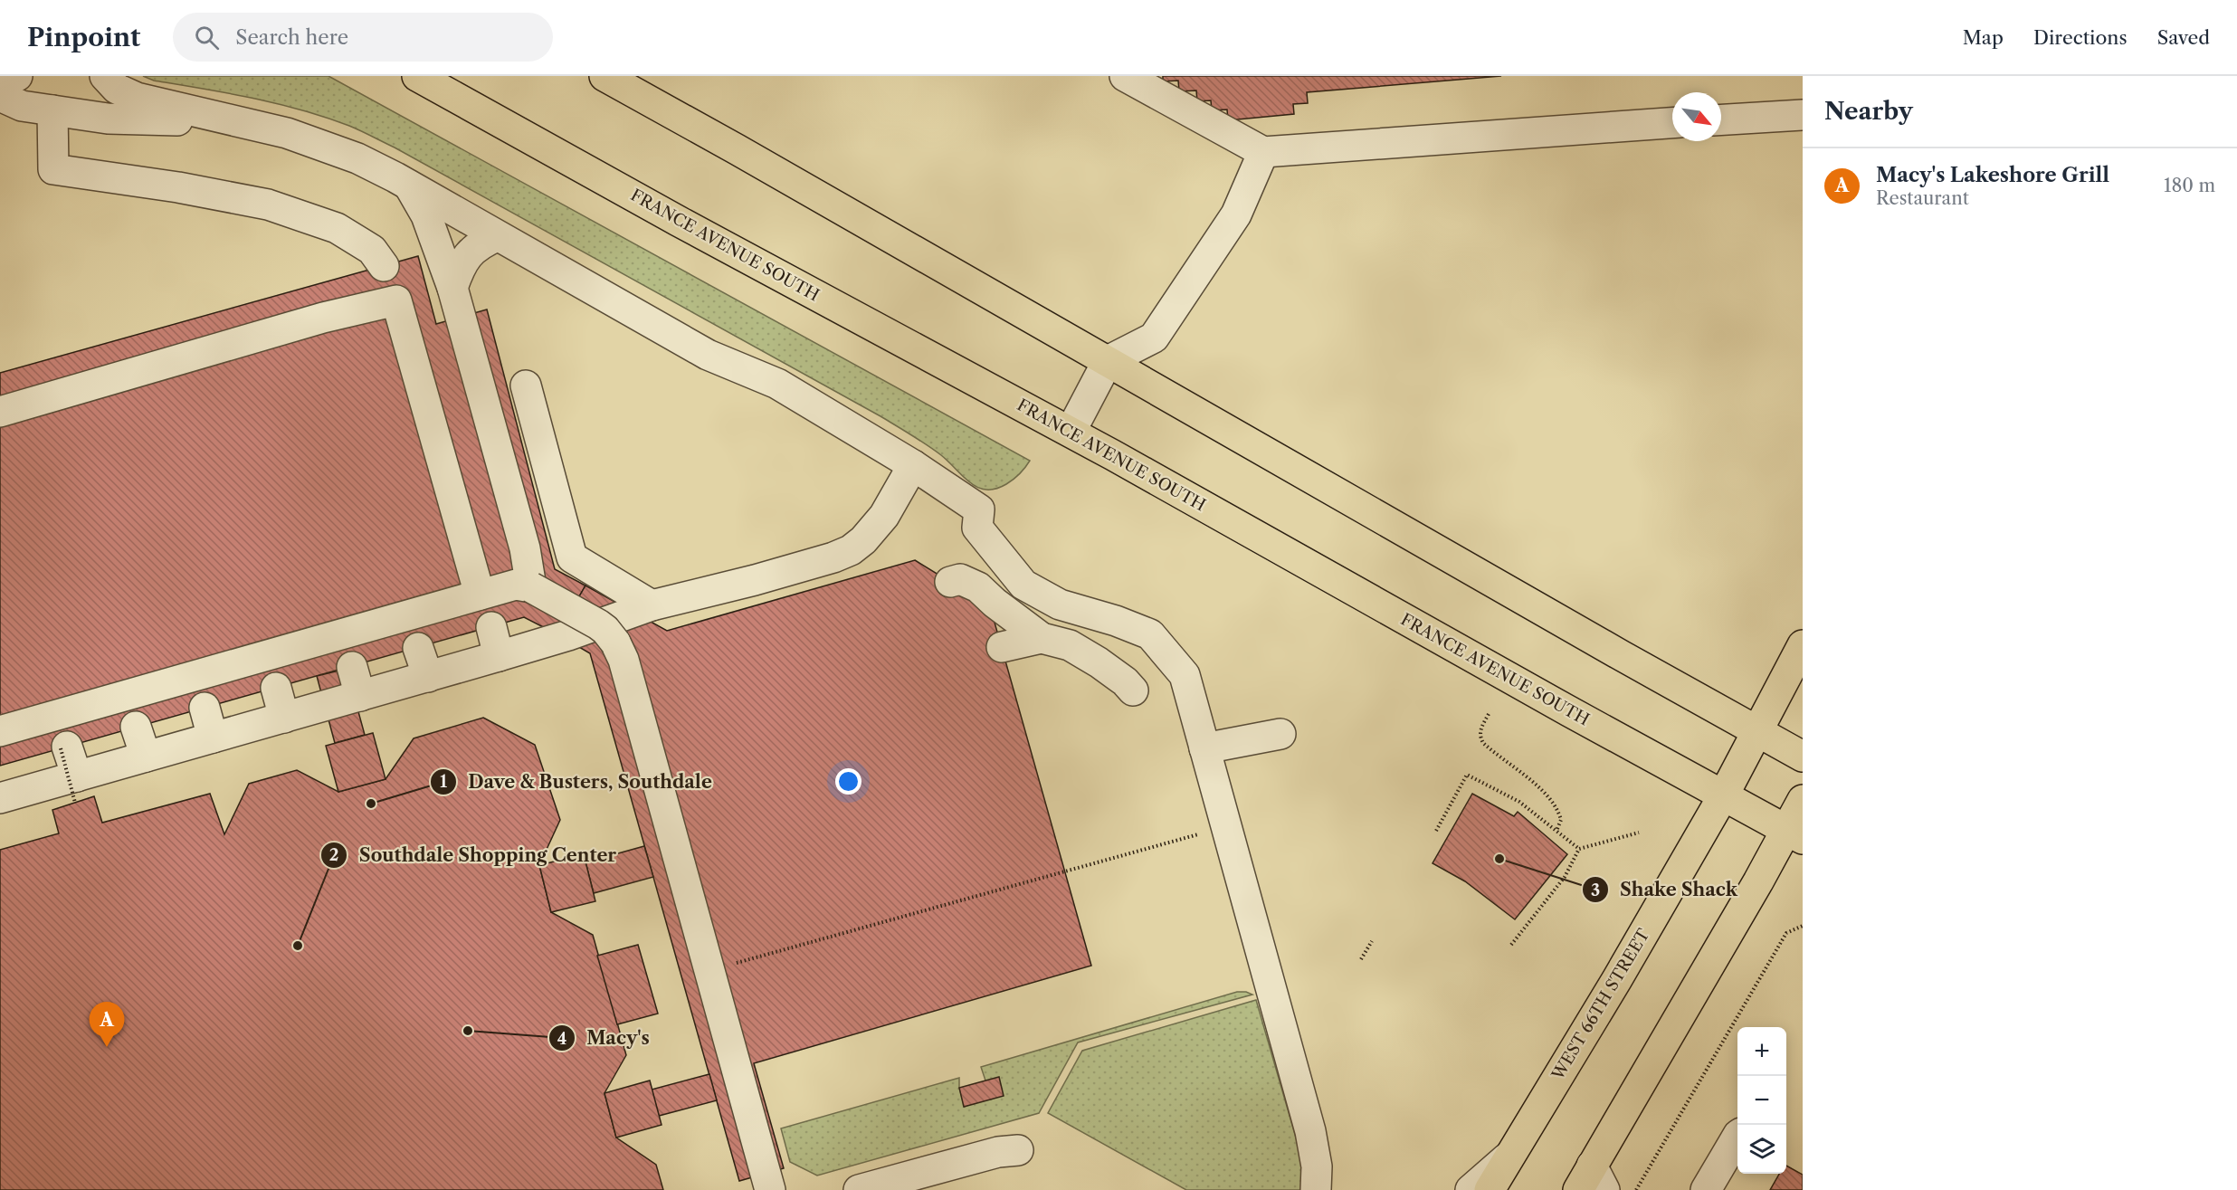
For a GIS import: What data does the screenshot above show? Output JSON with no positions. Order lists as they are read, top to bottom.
{
  "streets": {
    "main road": ["FRANCE AVENUE SOUTH", "WEST 66TH STREET"]
  },
  "crossings": [
    ["FRANCE AVENUE SOUTH", "WEST 66TH STREET"]
  ],
  "places": [
    "Dave & Busters, Southdale",
    "Shake Shack",
    "Southdale Shopping Center",
    "Macy's"
  ],
  "north": "bottom right",
  "page": {
    "header": "Pinpoint",
    "search": "Search here",
    "nav": ["Map", "Directions", "Saved"],
    "heading": "Nearby",
    "list": [
      {
        "mark": "A",
        "name": "Macy's Lakeshore Grill",
        "note": "Restaurant",
        "value": "180 m"
      }
    ],
    "pins": "A",
    "map_buttons": ["+", "−"]
  }
}
